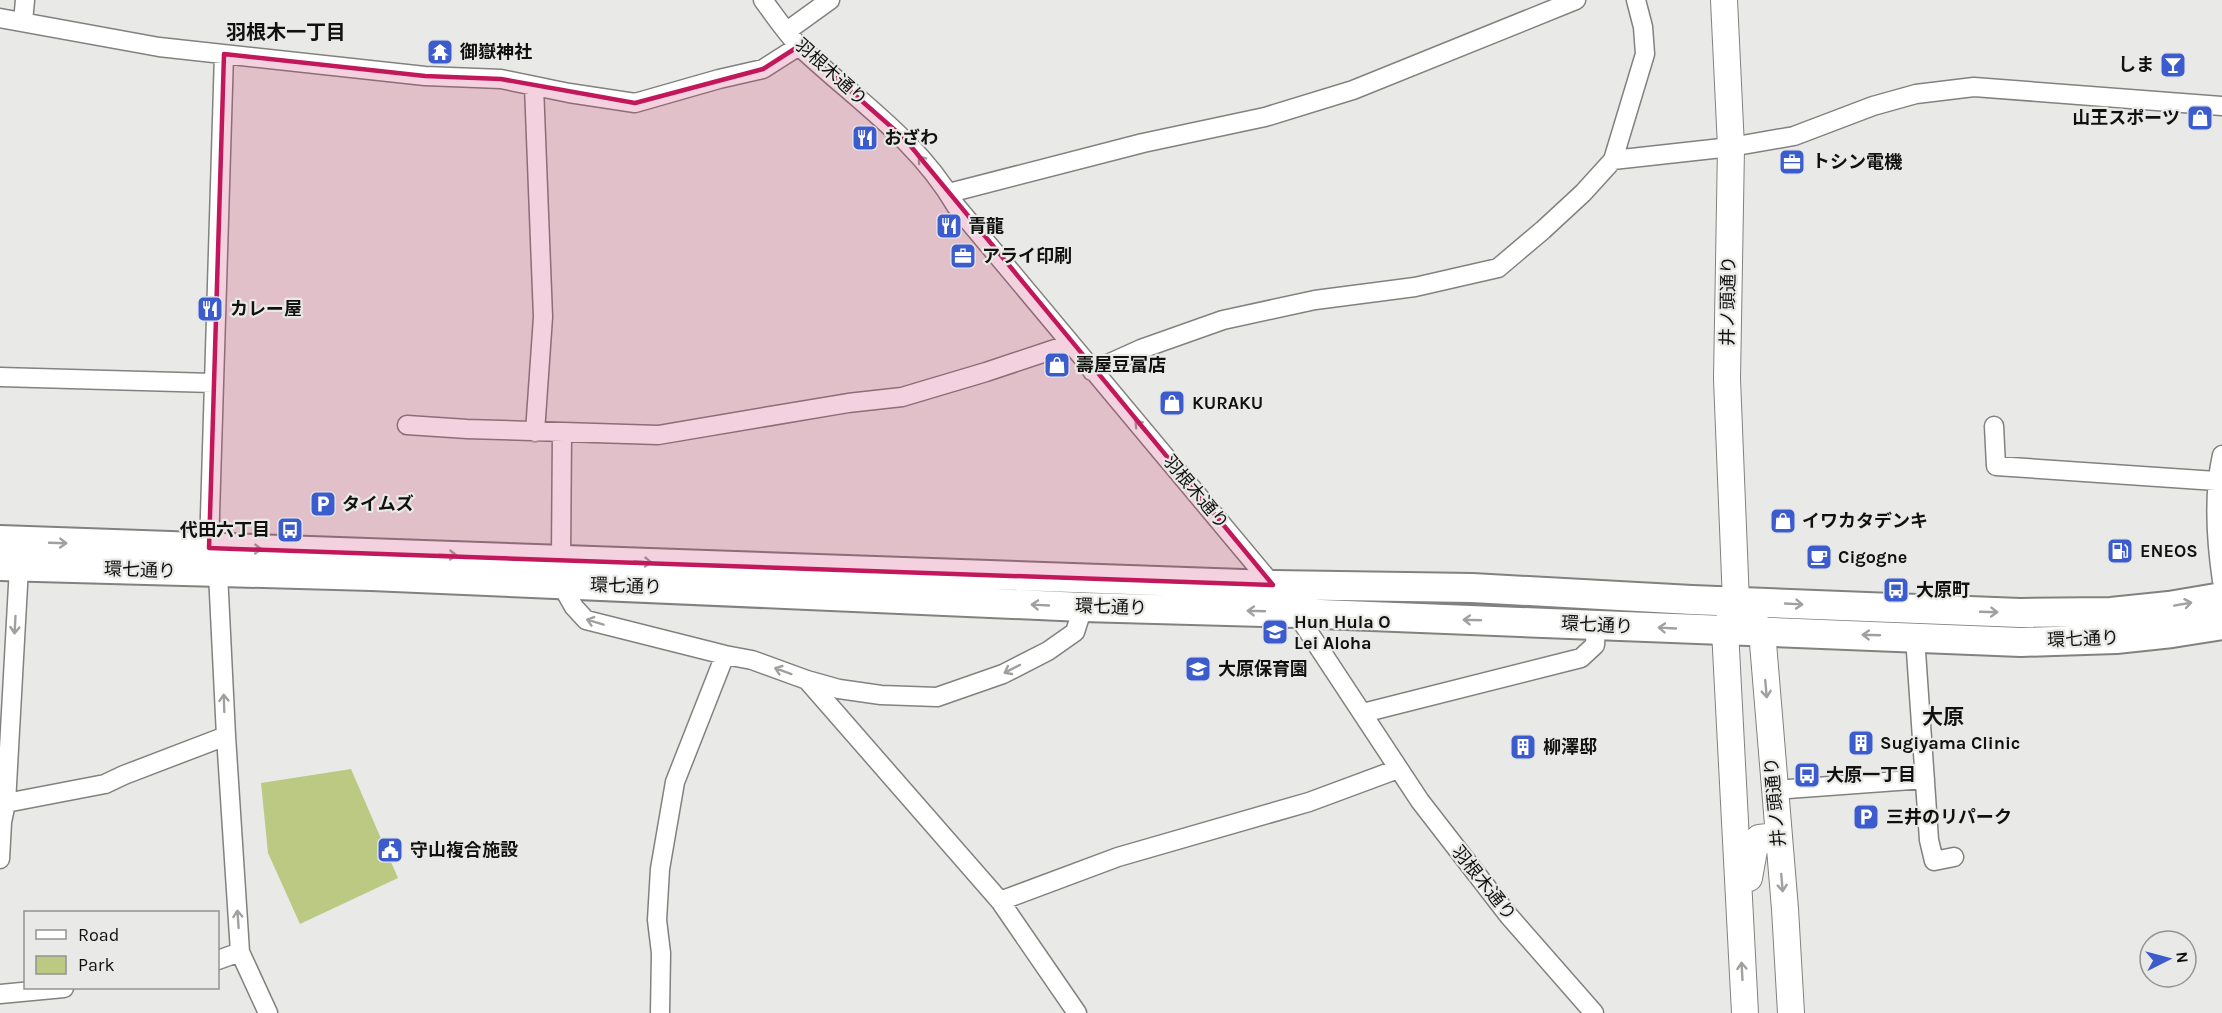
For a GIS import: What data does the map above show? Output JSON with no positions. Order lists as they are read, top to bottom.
{
  "streets": {
    "main road": ["井ノ頭通り", "環七通り"],
    "street": ["羽根木通り"]
  },
  "crossings": [
    ["羽根木通り", "環七通り"],
    ["井ノ頭通り", "環七通り"]
  ],
  "one_way": ["羽根木通り"],
  "districts": ["羽根木一丁目", "大原"],
  "places": {
    "temple": ["御嶽神社"],
    "bar": ["しま"],
    "shop": [
      "山王スポーツ",
      "壽屋豆富店",
      "KURAKU",
      "イワカタデンキ"
    ],
    "restaurant": ["おざわ", "青龍", "カレー屋"],
    "office": ["トシン電機", "アライ印刷"],
    "parking": ["タイムズ", "三井のリパーク"],
    "bus stop": ["代田六丁目", "大原町", "大原一丁目"],
    "fuel station": ["ENEOS"],
    "cafe": ["Cigogne"],
    "school or university": ["Hun Hula O Lei Aloha", "大原保育園"],
    "building": ["Sugiyama Clinic", "柳澤邸"],
    "public building": ["守山複合施設"]
  },
  "legend": ["Road", "Park"],
  "north": "right"
}
